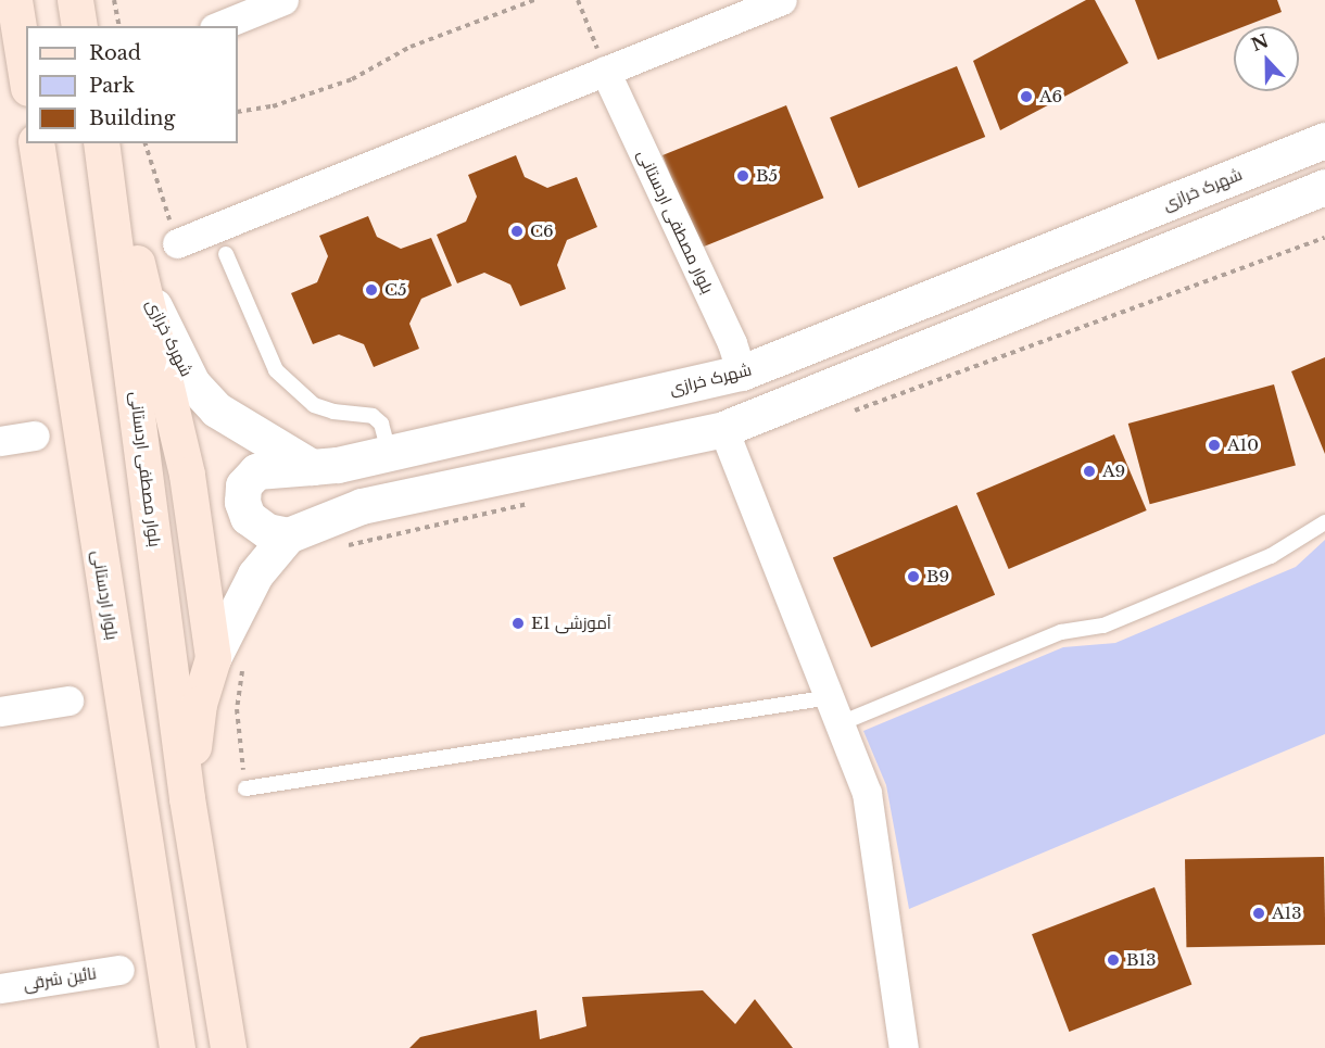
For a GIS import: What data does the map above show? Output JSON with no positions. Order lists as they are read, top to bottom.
{
  "streets": {
    "main road": ["بلوار مصطفی اردستانی", "بلوار اردستانی"],
    "street": ["شهرک خرازی", "نائین شرقی"]
  },
  "crossings": [
    ["شهرک خرازی", "بلوار مصطفی اردستانی"]
  ],
  "places": [
    "A6",
    "B5",
    "C6",
    "C5",
    "A10",
    "A9",
    "B9",
    "E1 آموزشی",
    "A13",
    "B13"
  ],
  "legend": ["Road", "Park", "Building"],
  "north": "top"
}
